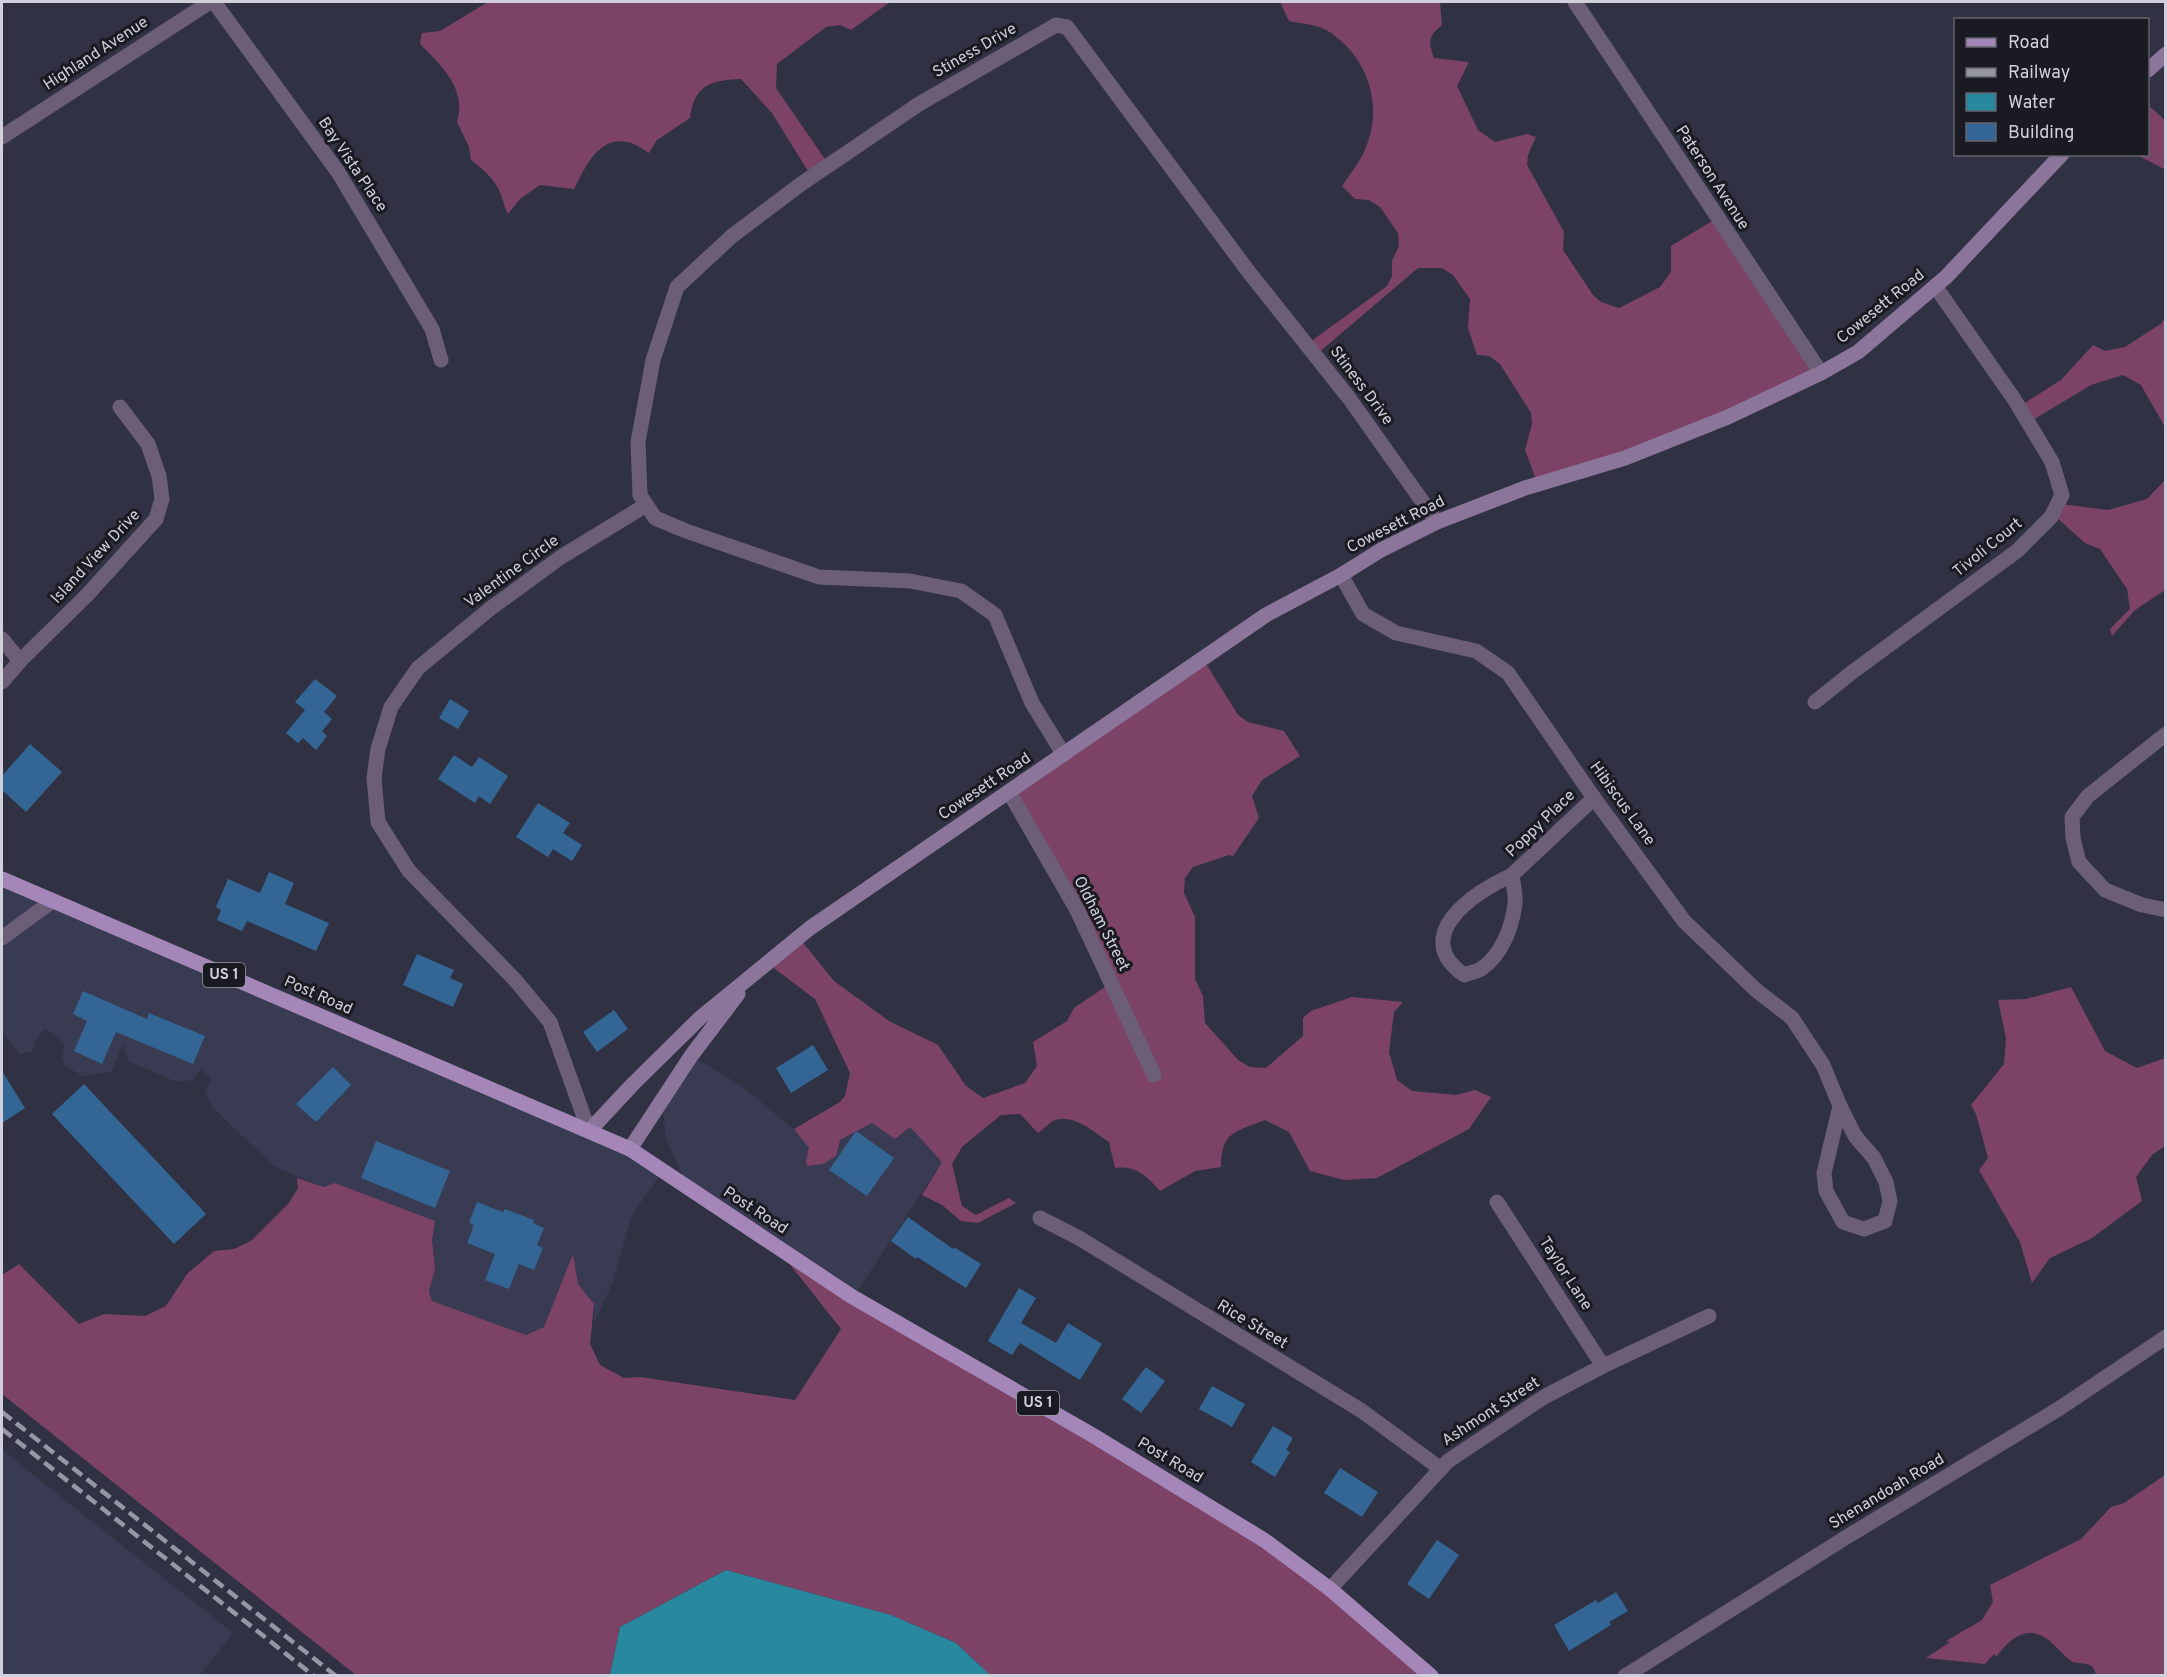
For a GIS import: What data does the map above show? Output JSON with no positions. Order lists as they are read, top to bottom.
{
  "streets": {
    "main road": ["Cowesett Road", "US 1", "Post Road"],
    "street": [
      "Stiness Drive",
      "Highland Avenue",
      "Bay Vista Place",
      "Paterson Avenue",
      "Tivoli Court",
      "Island View Drive",
      "Valentine Circle",
      "Hibiscus Lane",
      "Poppy Place",
      "Oldham Street",
      "Taylor Lane",
      "Rice Street",
      "Ashmont Street",
      "Shenandoah Road"
    ]
  },
  "crossings": [
    ["Stiness Drive", "Cowesett Road"],
    ["Stiness Drive", "Valentine Circle"],
    ["Highland Avenue", "Bay Vista Place"],
    ["Paterson Avenue", "Cowesett Road"],
    ["Cowesett Road", "Tivoli Court"],
    ["Cowesett Road", "Valentine Circle"],
    ["Cowesett Road", "Hibiscus Lane"],
    ["Cowesett Road", "Oldham Street"],
    ["Cowesett Road", "Post Road"],
    ["Valentine Circle", "Post Road"],
    ["Hibiscus Lane", "Poppy Place"],
    ["Post Road", "Ashmont Street"],
    ["Taylor Lane", "Ashmont Street"],
    ["Rice Street", "Ashmont Street"]
  ],
  "legend": [
    "Road",
    "Railway",
    "Water",
    "Building"
  ]
}
